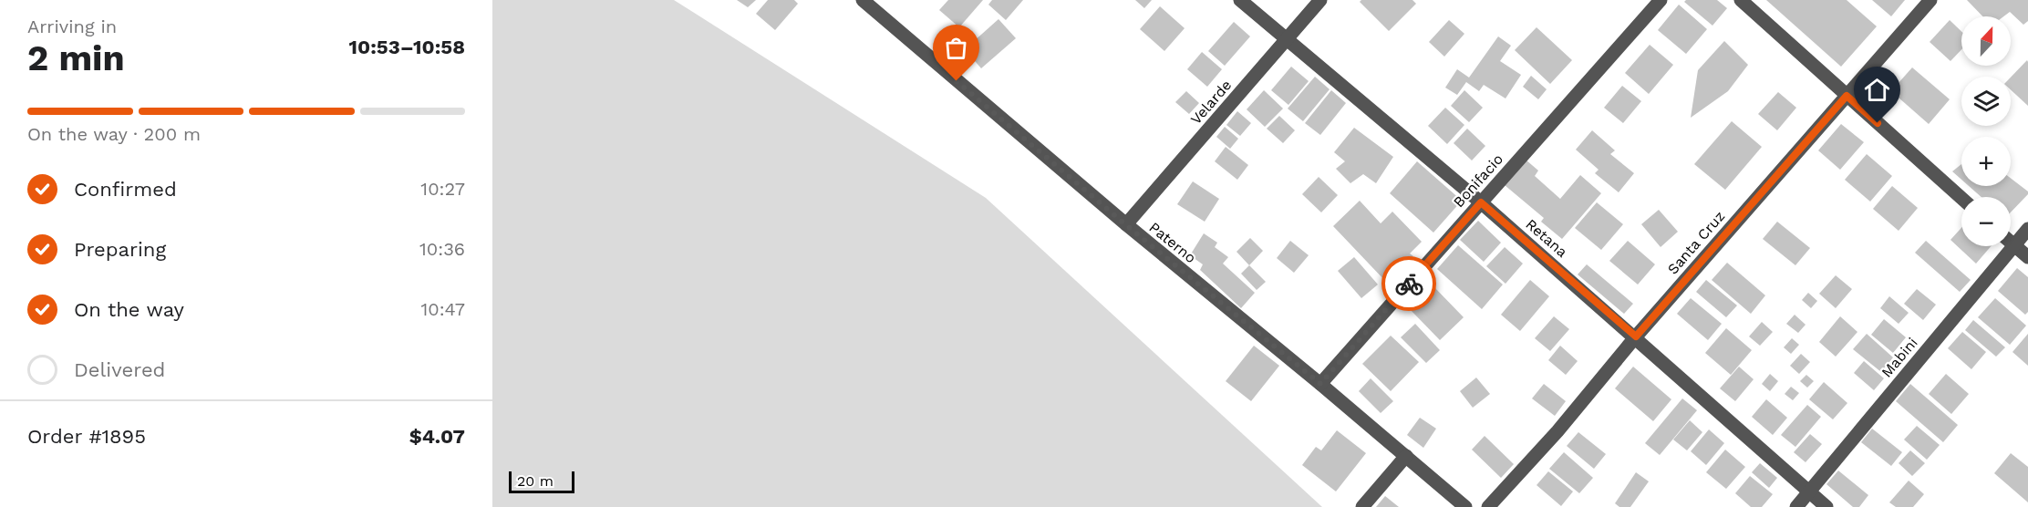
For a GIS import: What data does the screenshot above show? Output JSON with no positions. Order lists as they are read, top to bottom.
{
  "streets": {
    "street": [
      "Velarde",
      "Bonifacio",
      "Retana",
      "Paterno",
      "Santa Cruz",
      "Mabini"
    ]
  },
  "crossings": [
    ["Velarde", "Retana"],
    ["Velarde", "Paterno"],
    ["Bonifacio", "Retana"],
    ["Bonifacio", "Paterno"],
    ["Retana", "Santa Cruz"],
    ["Retana", "Mabini"]
  ],
  "scale_bar": "20 m",
  "north": "top",
  "page": {
    "heading": ["2 min", "Arriving in", "10:53–10:58"],
    "panel": ["Order #1895", "$4.07"],
    "map_buttons": ["+", "−"],
    "bar": "On the way · 200 m",
    "list": [
      ["Confirmed", "10:27"],
      ["Preparing", "10:36"],
      ["On the way", "10:47"],
      "Delivered"
    ],
    "scale": "20 m"
  }
}
